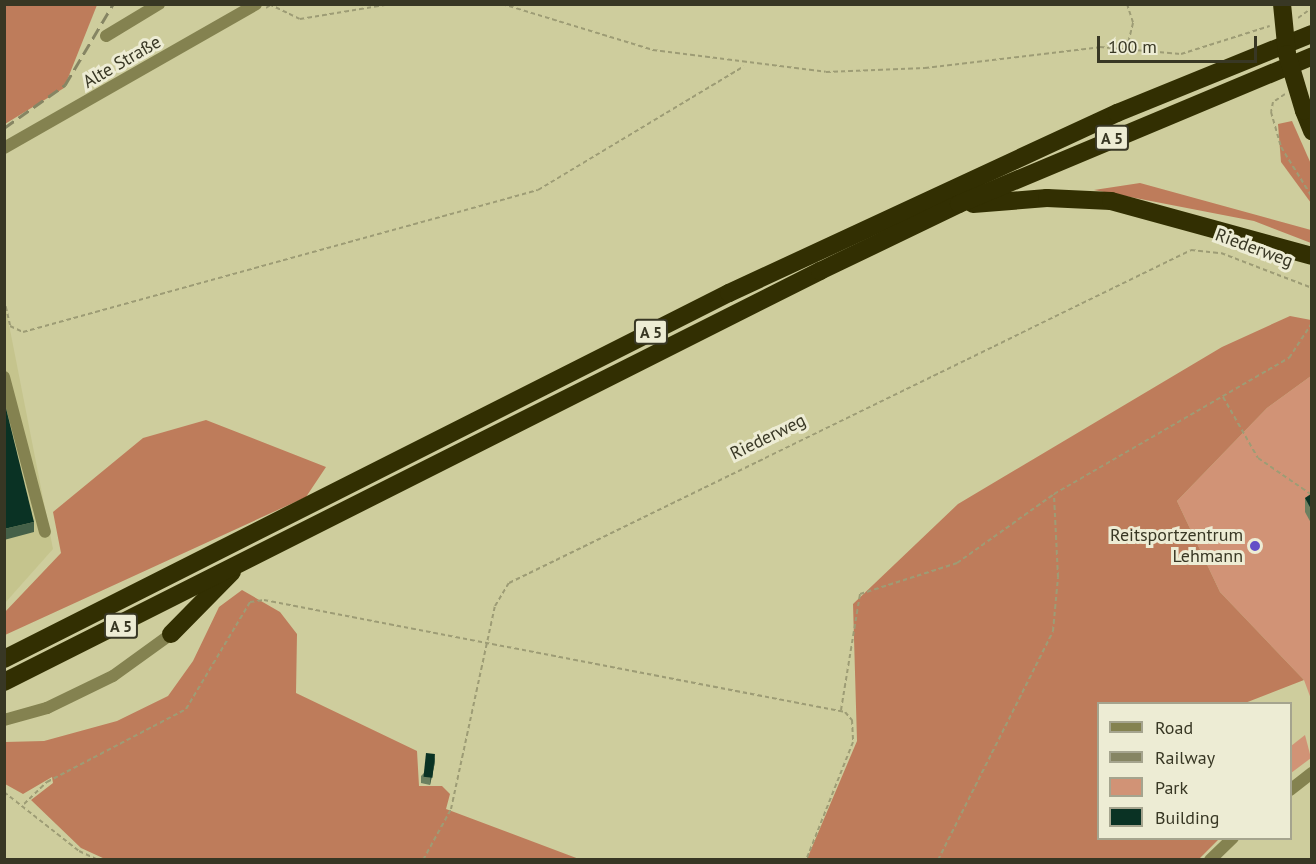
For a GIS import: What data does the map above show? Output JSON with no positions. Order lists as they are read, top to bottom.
{
  "streets": {
    "highway": ["A 5"],
    "street": ["Alte Straße"],
    "path": ["Riederweg"]
  },
  "places": ["Reitsportzentrum Lehmann"],
  "legend": [
    "Road",
    "Railway",
    "Park",
    "Building"
  ],
  "scale_bar": "100 m"
}
